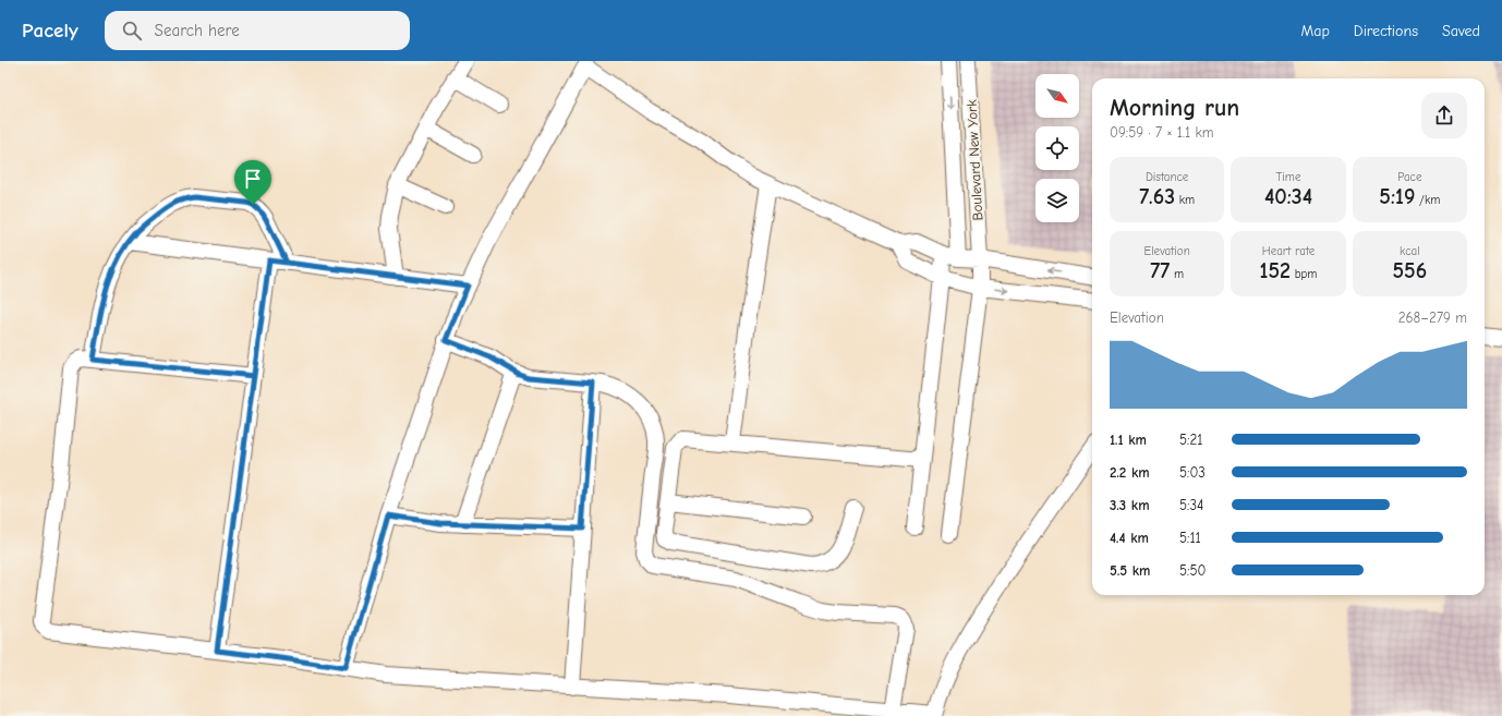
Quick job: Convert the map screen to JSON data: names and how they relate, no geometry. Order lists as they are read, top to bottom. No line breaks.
{"streets":{"street":["Boulevard New York"]},"north":"bottom right","page":{"header":"Pacely","search":"Search here","nav":["Map","Directions","Saved"],"heading":["Morning run","09:59 · 7 × 1.1 km"],"stats":[["Distance","7.63 km"],["Time","40:34"],["Pace","5:19 /km"],["Elevation","77 m"],["Heart rate","152 bpm"],["kcal","556"]],"chart":["Elevation","268–279 m"],"list":[{"name":"1.1 km","note":"5:21"},{"name":"2.2 km","note":"5:03"},{"name":"3.3 km","note":"5:34"},{"name":"4.4 km","note":"5:11"},{"name":"5.5 km","note":"5:50"}]}}
